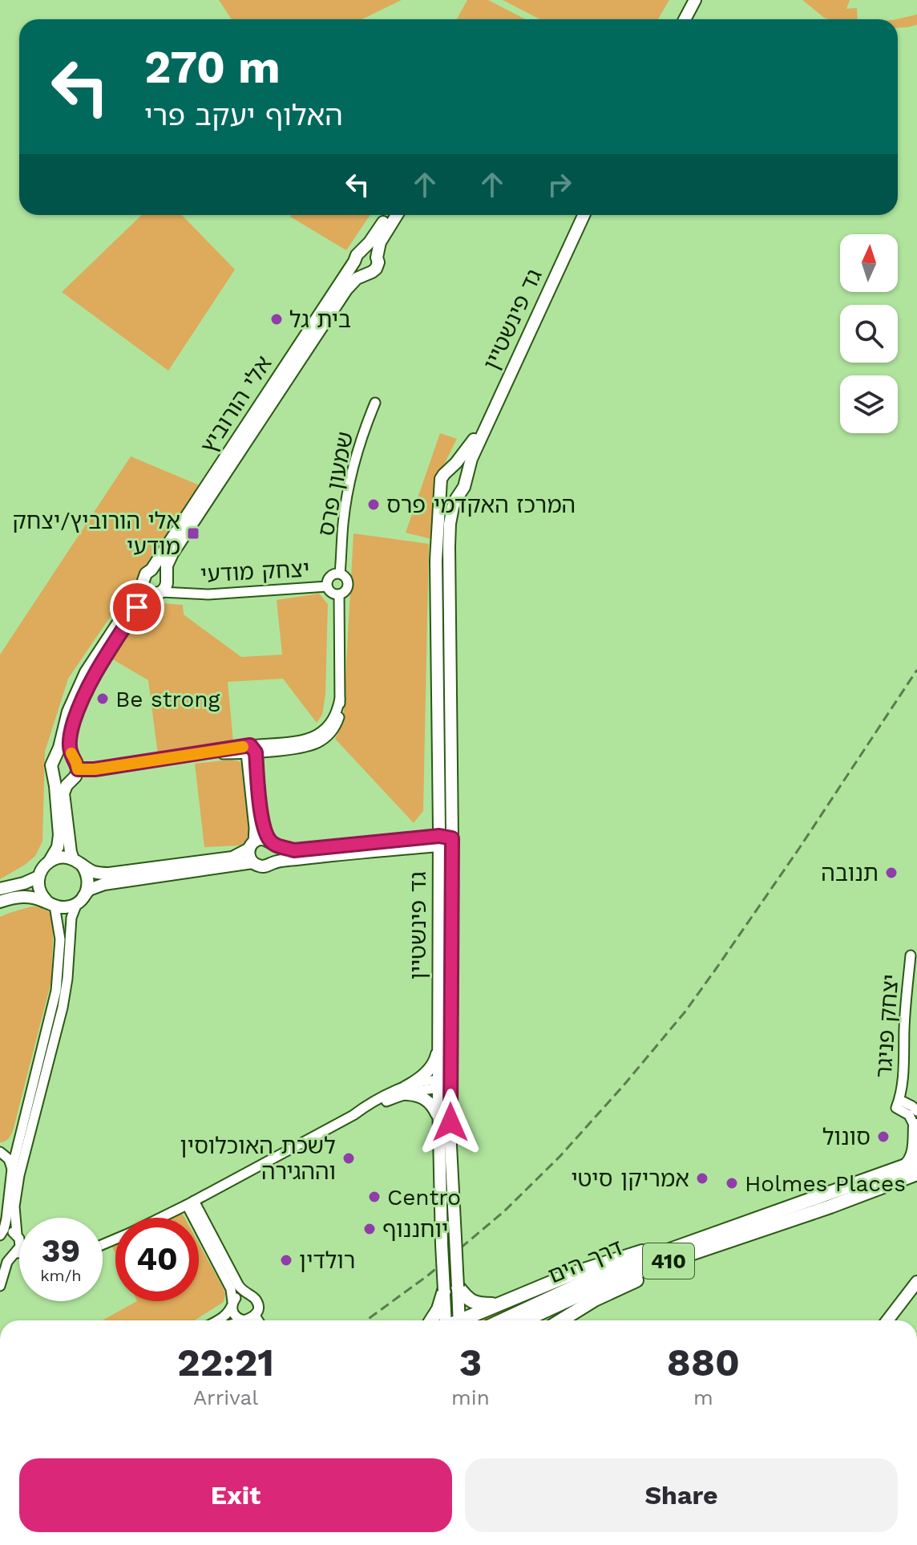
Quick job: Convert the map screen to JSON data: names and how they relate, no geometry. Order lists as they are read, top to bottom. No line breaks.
{"streets":{"main road":["דרך הים","410"],"street":["גד פינשטיין","אלי הורוביץ","שמעון פרס","יצחק מודעי","יצחק פניגר"]},"crossings":[["אלי הורוביץ","יצחק מודעי"],["שמעון פרס","יצחק מודעי"]],"places":{"other":["בית גל","המרכז האקדמי פרס","Be strong","תנובה","סונול","לשכת האוכלוסין וההגירה","אמריקן סיטי","Holmes Places","Centro","יוחננוף","רולדין"],"transit":["אלי הורוביץ/יצחק מודעי"]},"north":"top","page":{"turn":["270 m","האלוף יעקב פרי"],"speed":"39 km/h","limit":"40","eta":["22:21","Arrival","3","min","880","m"],"buttons":["Exit","Share"]}}
